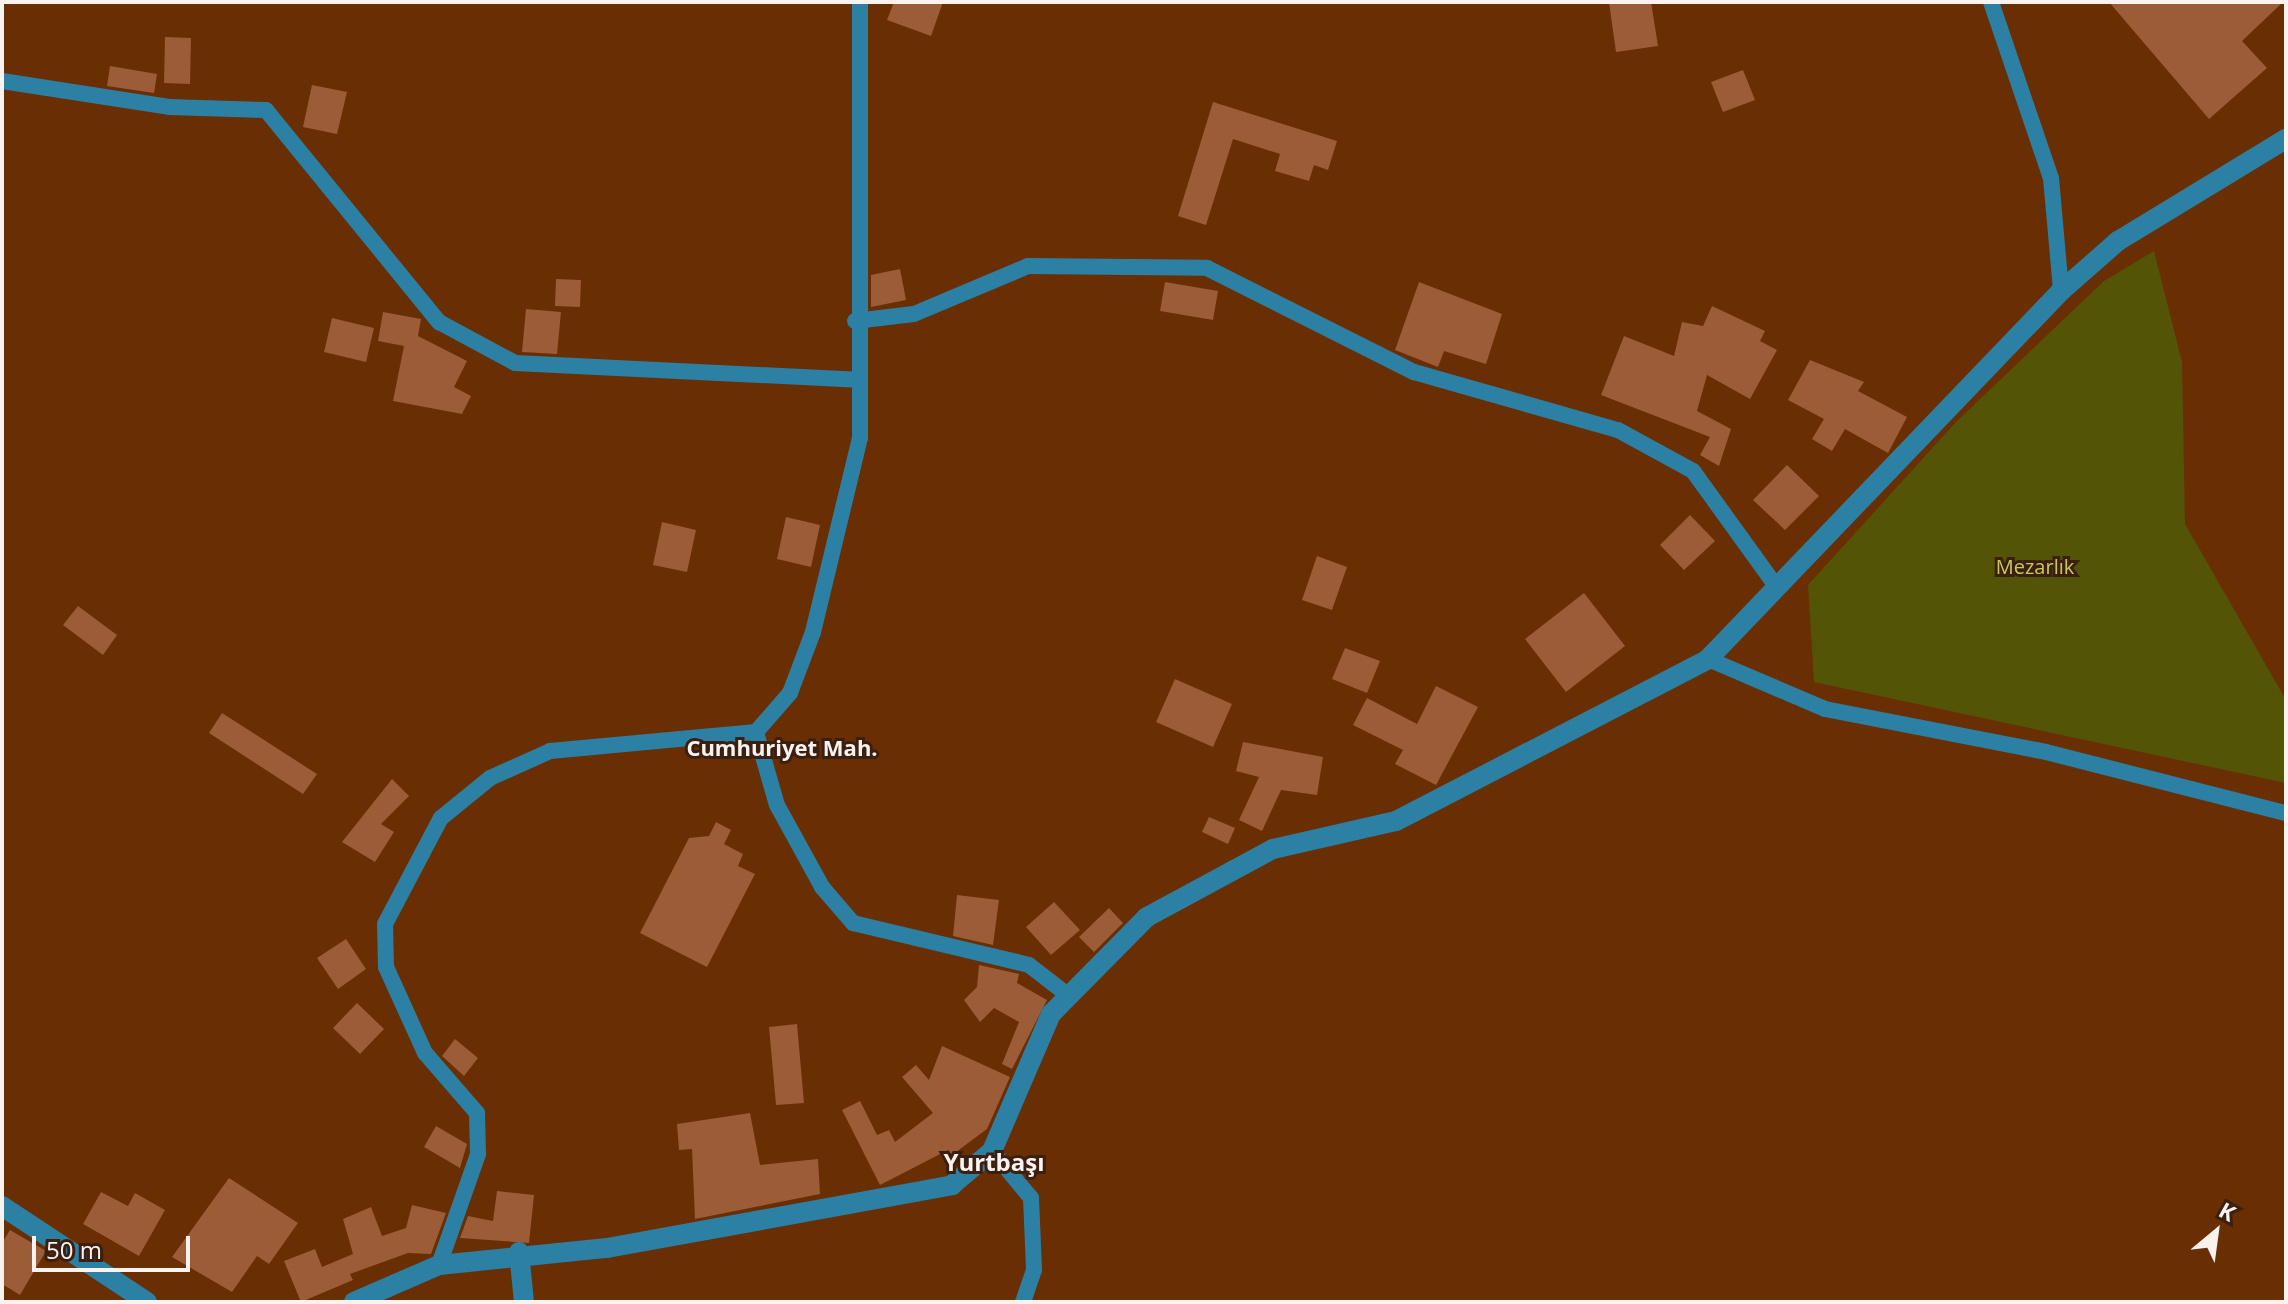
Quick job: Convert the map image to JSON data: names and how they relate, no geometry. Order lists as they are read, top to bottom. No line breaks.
{"districts":["Cumhuriyet Mah.","Yurtbaşı"],"parks":["Mezarlık"],"scale_bar":"50 m","north":"top right"}
